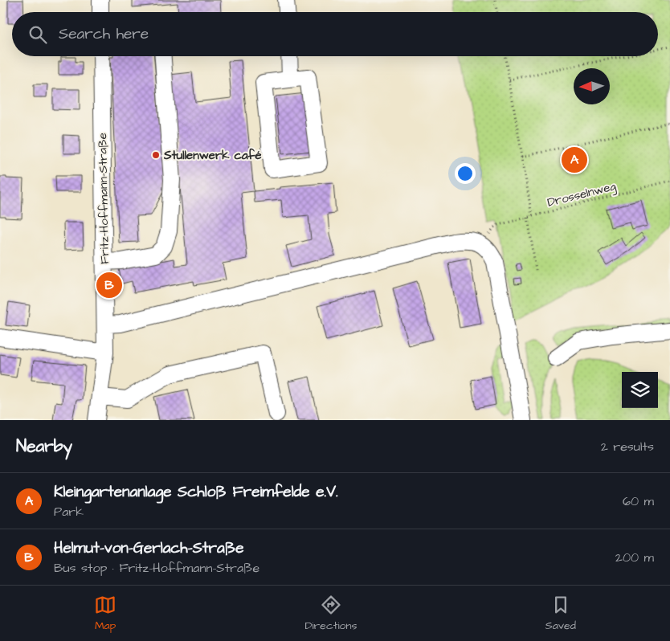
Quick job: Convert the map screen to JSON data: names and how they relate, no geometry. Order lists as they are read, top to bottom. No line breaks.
{"streets":{"street":["Fritz-Hoffmann-Straße"],"path":["Drosselnweg"]},"places":["Stullenwerk café"],"north":"left","page":{"search":"Search here","pins":["A","B"],"heading":["Nearby","2 results"],"list":[{"mark":"A","name":"Kleingartenanlage Schloß Freimfelde e.V.","note":"Park","value":"60 m"},{"mark":"B","name":"Helmut-von-Gerlach-Straße","note":"Bus stop · Fritz-Hoffmann-Straße","value":"200 m"}],"nav":["Map","Directions","Saved"]}}
